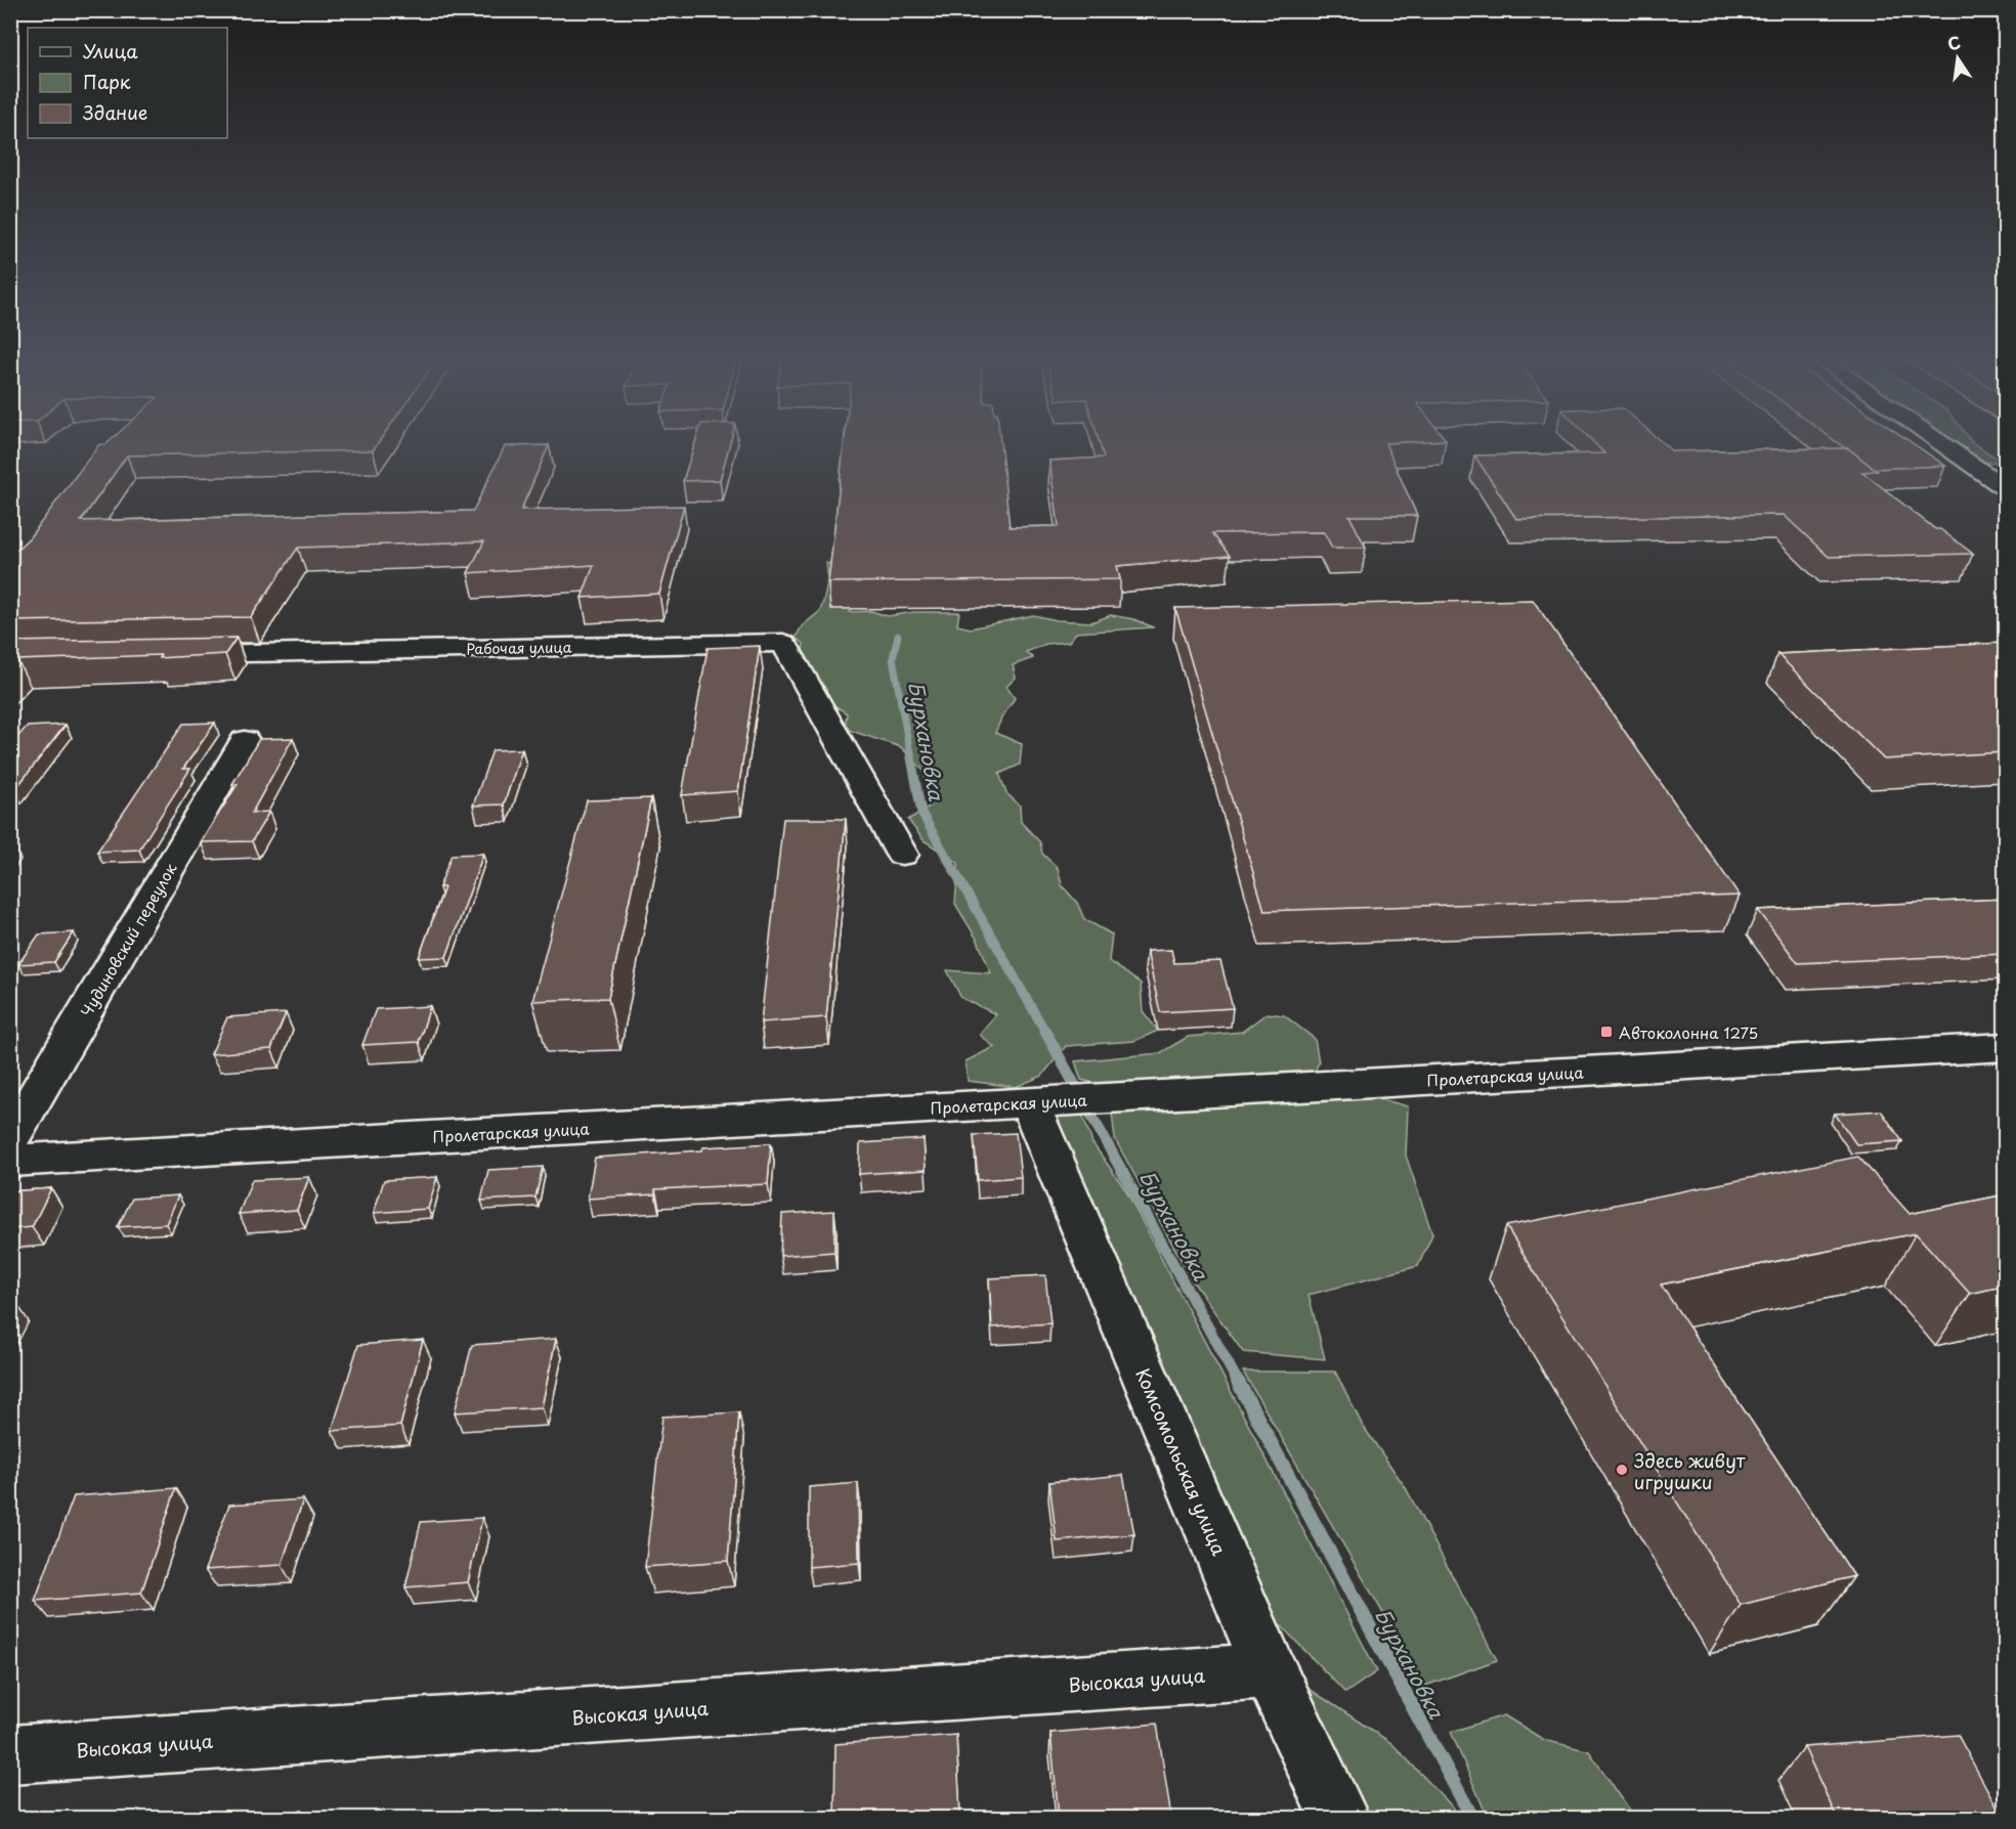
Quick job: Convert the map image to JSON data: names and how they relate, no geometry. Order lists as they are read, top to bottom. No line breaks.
{"streets":{"street":["Рабочая улица","Чудиновский переулок","Пролетарская улица","Комсомольская улица","Высокая улица"]},"crossings":[["Пролетарская улица","Комсомольская улица"],["Комсомольская улица","Высокая улица"]],"water":["Бурхановка"],"places":{"transit":["Автоколонна 1275"],"other":["Здесь живут игрушки"]},"legend":["Улица","Парк","Здание"],"north":"top"}
